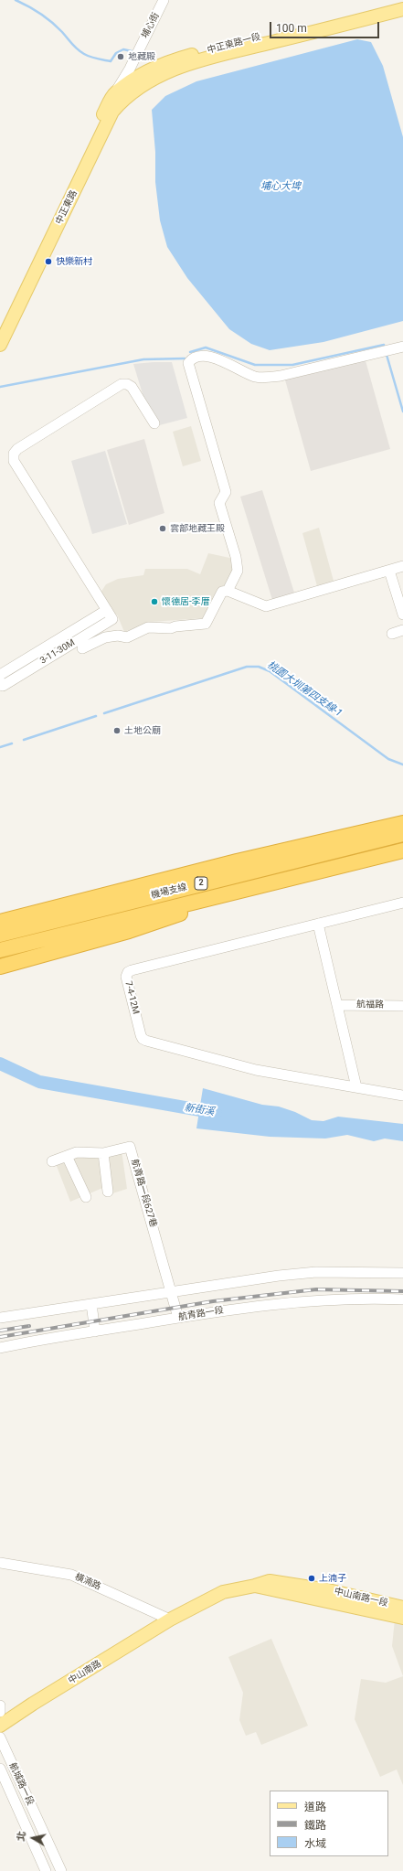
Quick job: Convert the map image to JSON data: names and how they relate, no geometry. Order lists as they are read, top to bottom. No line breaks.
{"streets":{"highway":["2","機場支線"],"main road":["中正東路一段","中正東路","中山南路一段","中山南路"],"street":["埔心街","3-11-30M","7-4-12M","航福路","航青路一段627巷","航青路一段","橫湳路","航城路一段"]},"crossings":[["埔心街","中正東路一段"],["埔心街","中正東路"],["中正東路一段","中正東路"],["航青路一段627巷","航青路一段"],["橫湳路","中山南路一段"],["橫湳路","中山南路"],["中山南路一段","中山南路"]],"water":["埔心大埤","桃園大圳第四支線-1","新街溪"],"places":["地藏殿","快樂新村","雲部地藏王殿","懷德居-李厝","土地公廟","上湳子"],"legend":["道路","鐵路","水域"],"scale_bar":"100 m","north":"left"}
